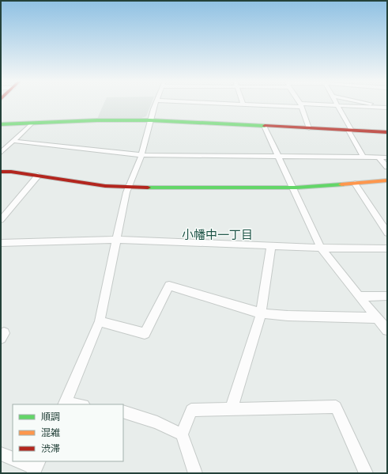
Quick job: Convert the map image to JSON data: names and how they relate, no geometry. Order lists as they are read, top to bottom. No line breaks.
{"districts":["小幡中一丁目"],"legend":["順調","混雑","渋滞"]}
